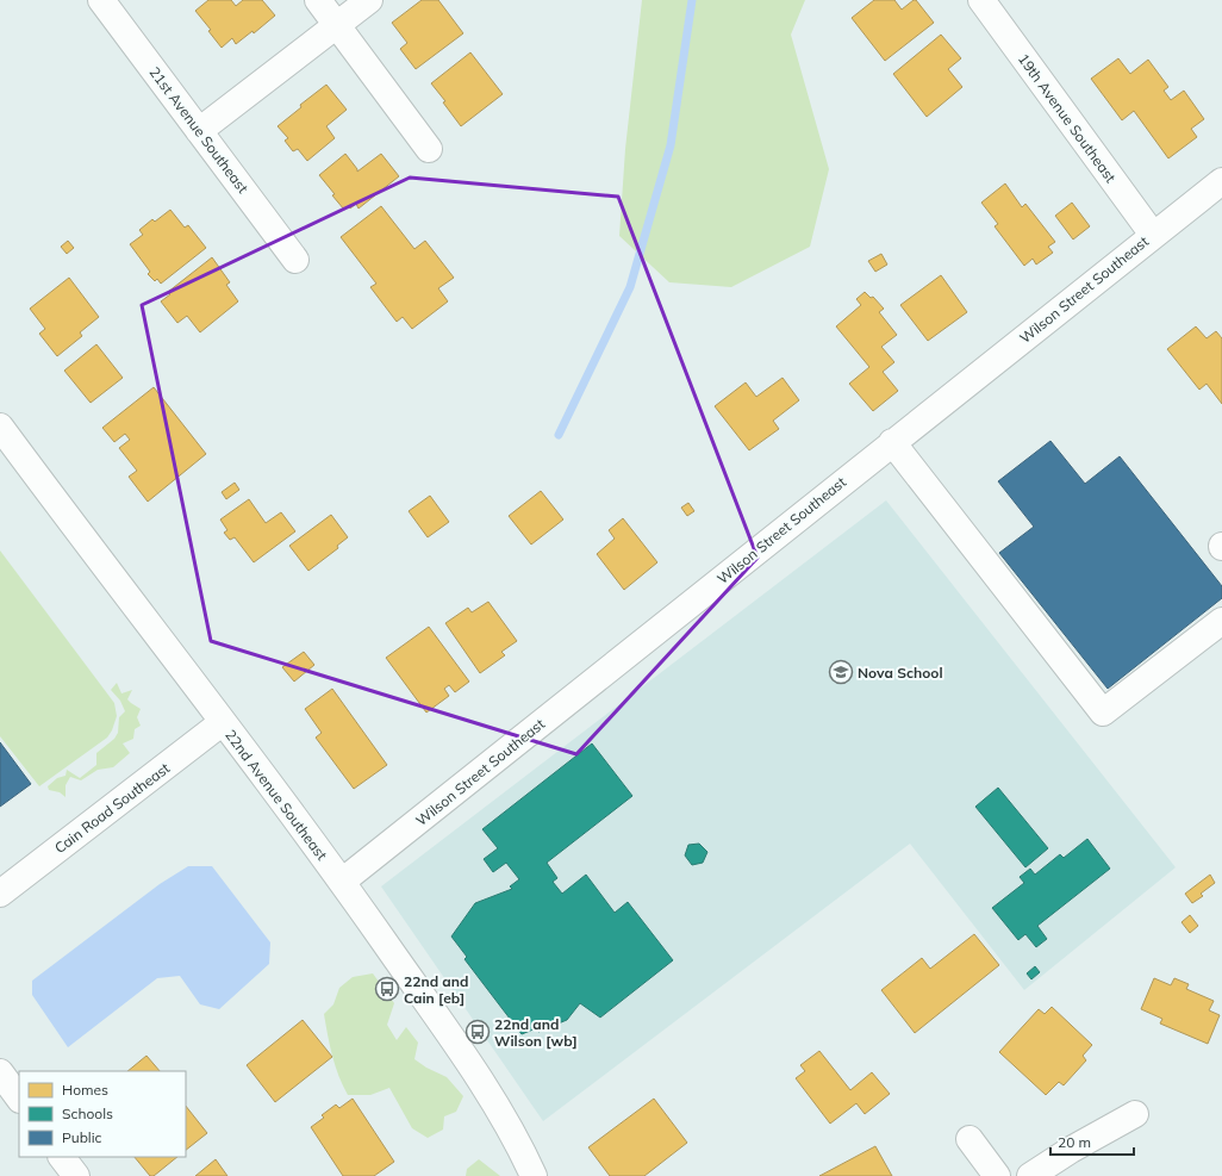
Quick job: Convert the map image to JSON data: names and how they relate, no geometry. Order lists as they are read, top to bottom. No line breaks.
{"streets":{"street":["19th Avenue Southeast","21st Avenue Southeast","Wilson Street Southeast","22nd Avenue Southeast","Cain Road Southeast"]},"crossings":[["19th Avenue Southeast","Wilson Street Southeast"],["Wilson Street Southeast","22nd Avenue Southeast"],["22nd Avenue Southeast","Cain Road Southeast"]],"places":{"school or university":["Nova School"],"bus stop":["22nd and Cain [eb]","22nd and Wilson [wb]"]},"legend":["Homes","Schools","Public"],"scale_bar":"20 m"}
